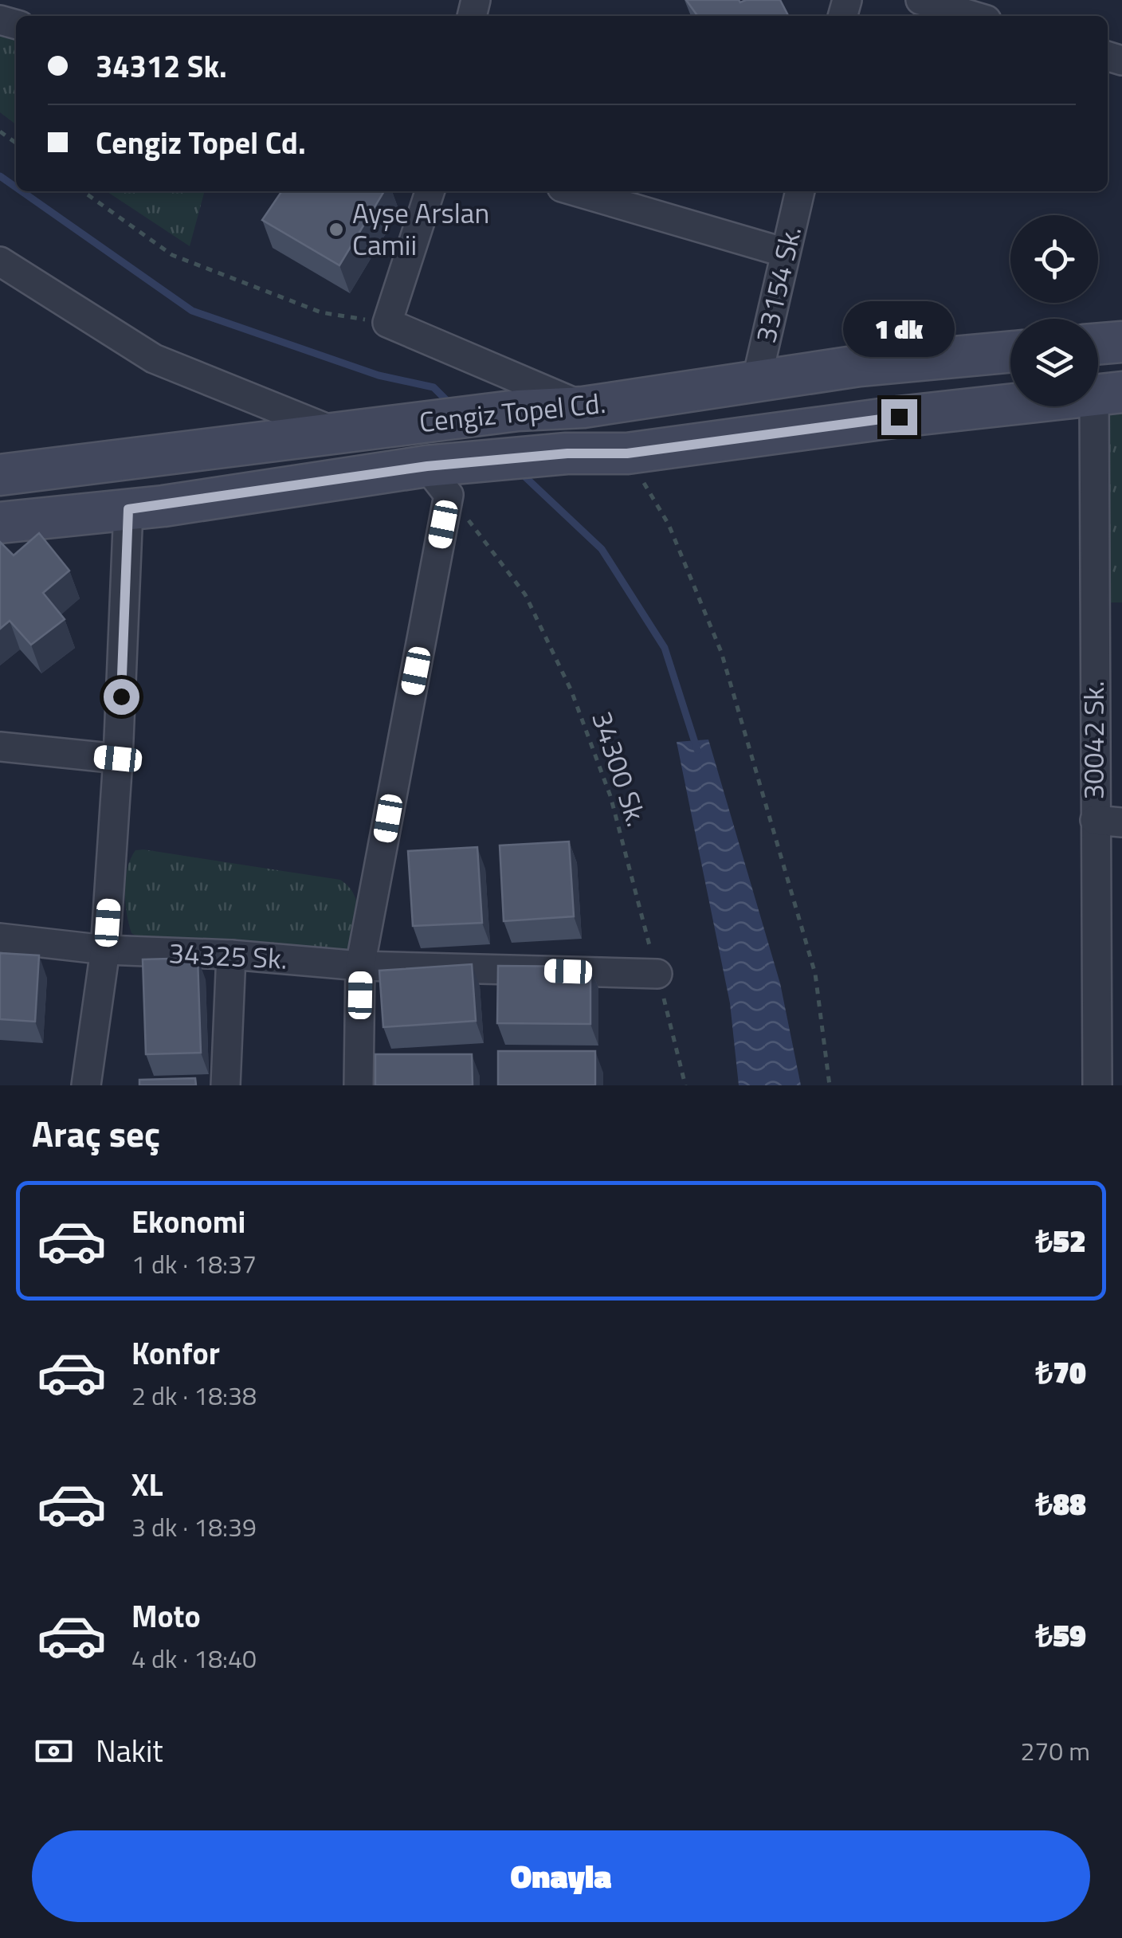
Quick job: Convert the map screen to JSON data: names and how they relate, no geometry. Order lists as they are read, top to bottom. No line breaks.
{"streets":{"street":["33154 Sk.","Cengiz Topel Cd.","30042 Sk.","34325 Sk."],"path":["34300 Sk."]},"crossings":[["33154 Sk.","Cengiz Topel Cd."],["Cengiz Topel Cd.","30042 Sk."],["Cengiz Topel Cd.","34300 Sk."],["34300 Sk.","34325 Sk."]],"places":["Ayşe Arslan Camii"],"page":{"banner":["34312 Sk.","Cengiz Topel Cd."],"bubble":"1 dk","heading":"Araç seç","list":[{"name":"Ekonomi","note":"1 dk · 18:37","value":"₺52"},{"name":"Konfor","note":"2 dk · 18:38","value":"₺70"},{"name":"XL","note":"3 dk · 18:39","value":"₺88"},{"name":"Moto","note":"4 dk · 18:40","value":"₺59"}],"pay":["Nakit","270 m"],"buttons":"Onayla"}}
